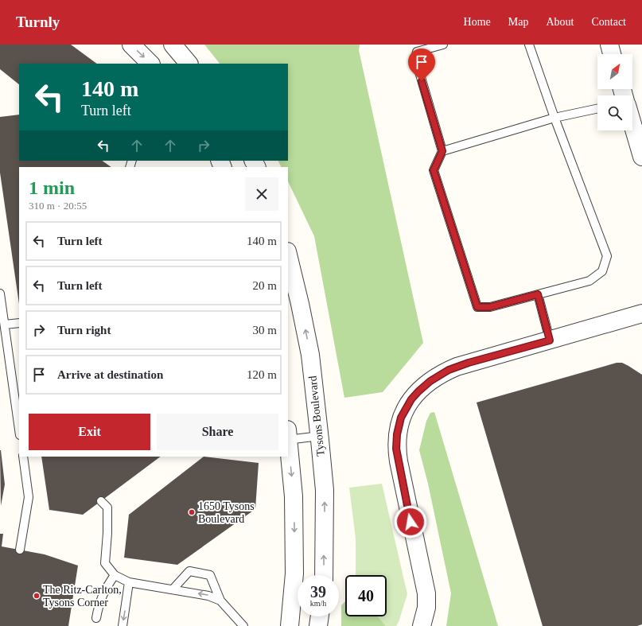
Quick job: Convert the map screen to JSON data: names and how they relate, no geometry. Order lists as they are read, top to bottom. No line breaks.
{"streets":{"street":["Tysons Boulevard"]},"places":["1650 Tysons Boulevard","The Ritz-Carlton, Tysons Corner"],"north":"top right","page":{"header":"Turnly","nav":["Home","Map","About","Contact"],"turn":["140 m","Turn left"],"heading":["1 min","310 m · 20:55"],"list":[{"name":"Turn left","value":"140 m"},{"name":"Turn left","value":"20 m"},{"name":"Turn right","value":"30 m"},{"name":"Arrive at destination","value":"120 m"}],"buttons":["Exit","Share"],"speed":"39 km/h","limit":"40"}}
